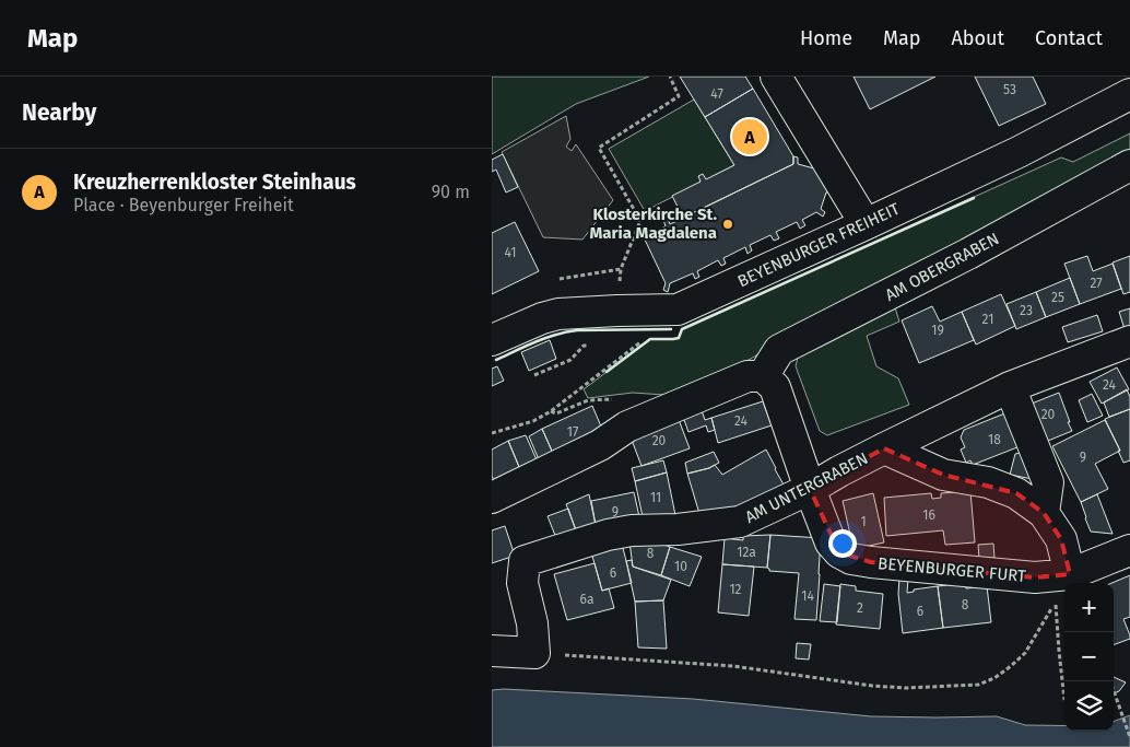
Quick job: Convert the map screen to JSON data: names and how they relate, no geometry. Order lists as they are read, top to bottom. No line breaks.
{"streets":{"street":["BEYENBURGER FREIHEIT","AM OBERGRABEN","AM UNTERGRABEN","BEYENBURGER FURT"]},"crossings":[["AM UNTERGRABEN","BEYENBURGER FURT"]],"places":["Klosterkirche St. Maria Magdalena"],"house_numbers":["53","47","41","27","25","23","21","19","24","20","24","17","18","20","9","11","9","16","1","12a","8","10","6","12","14","6a","8","2","6"],"page":{"header":"Map","nav":["Home","Map","About","Contact"],"heading":"Nearby","pins":"A","list":[{"mark":"A","name":"Kreuzherrenkloster Steinhaus","note":"Place · Beyenburger Freiheit","value":"90 m"}],"map_buttons":["+","−"]}}
